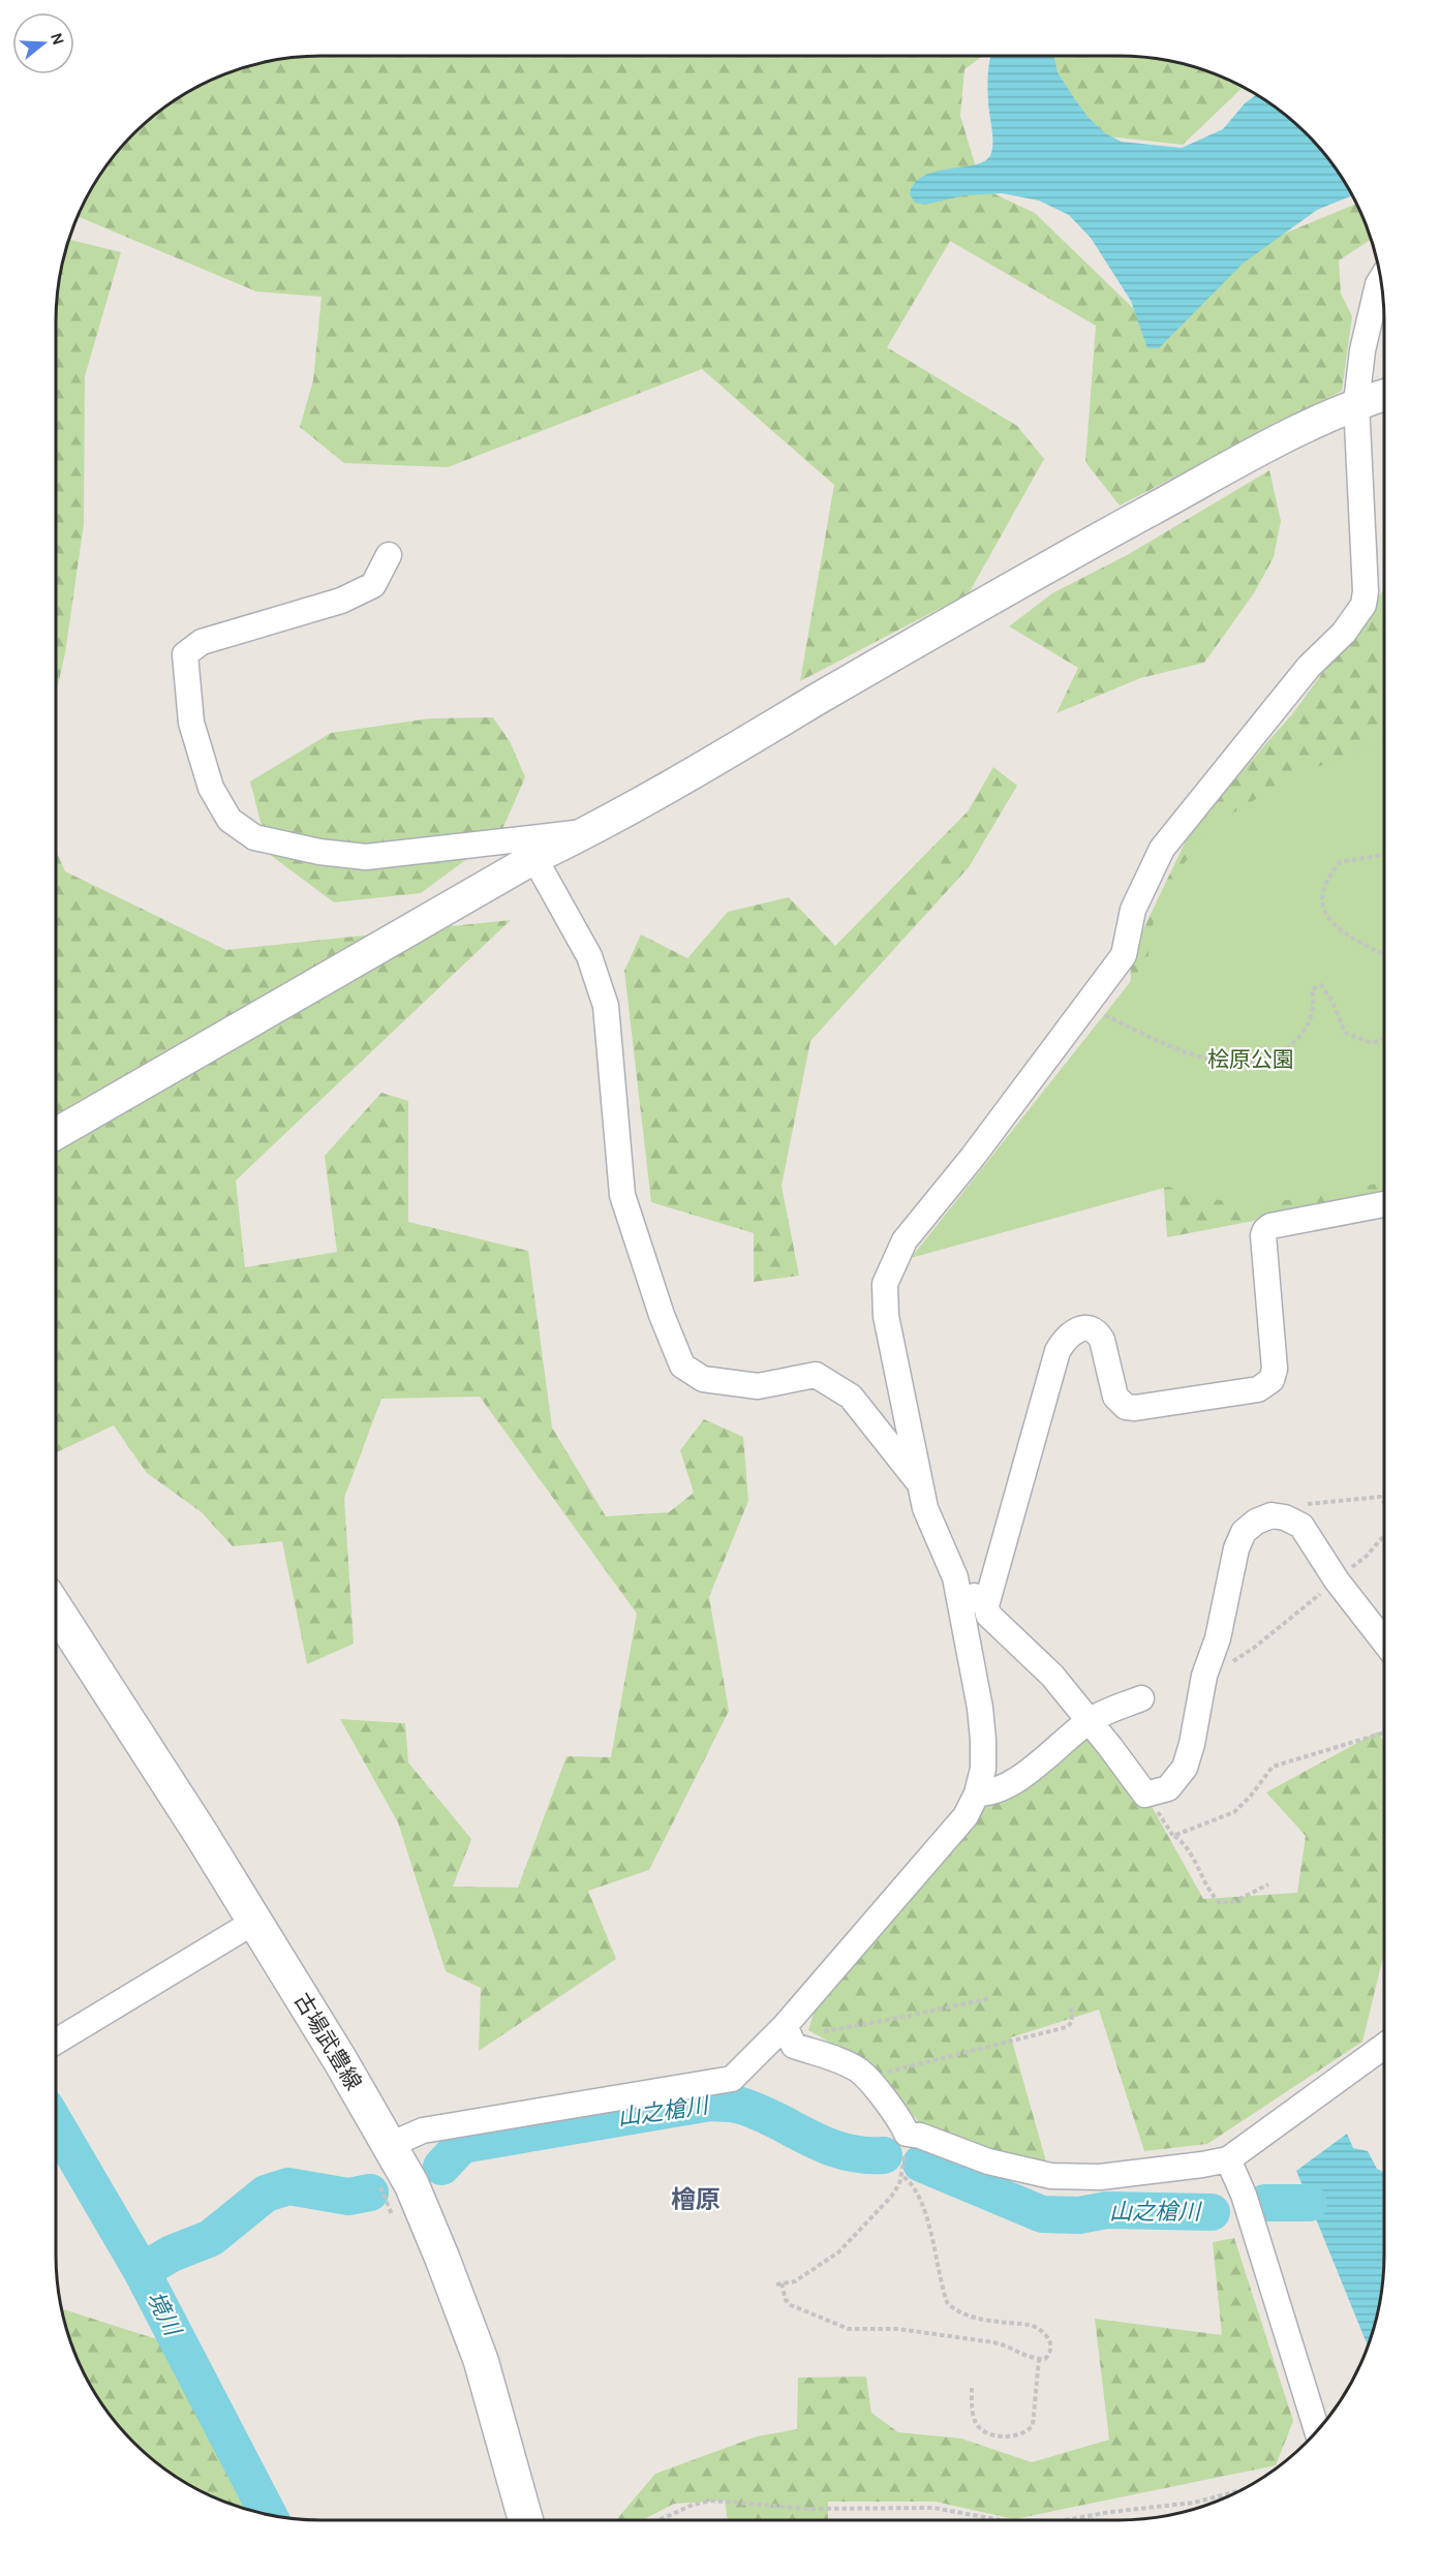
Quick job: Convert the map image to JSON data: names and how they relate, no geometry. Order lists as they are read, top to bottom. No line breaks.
{"streets":{"main road":["古場武豊線"]},"districts":["檜原"],"water":["山之槍川","境川"],"parks":["桧原公園"],"north":"right"}
